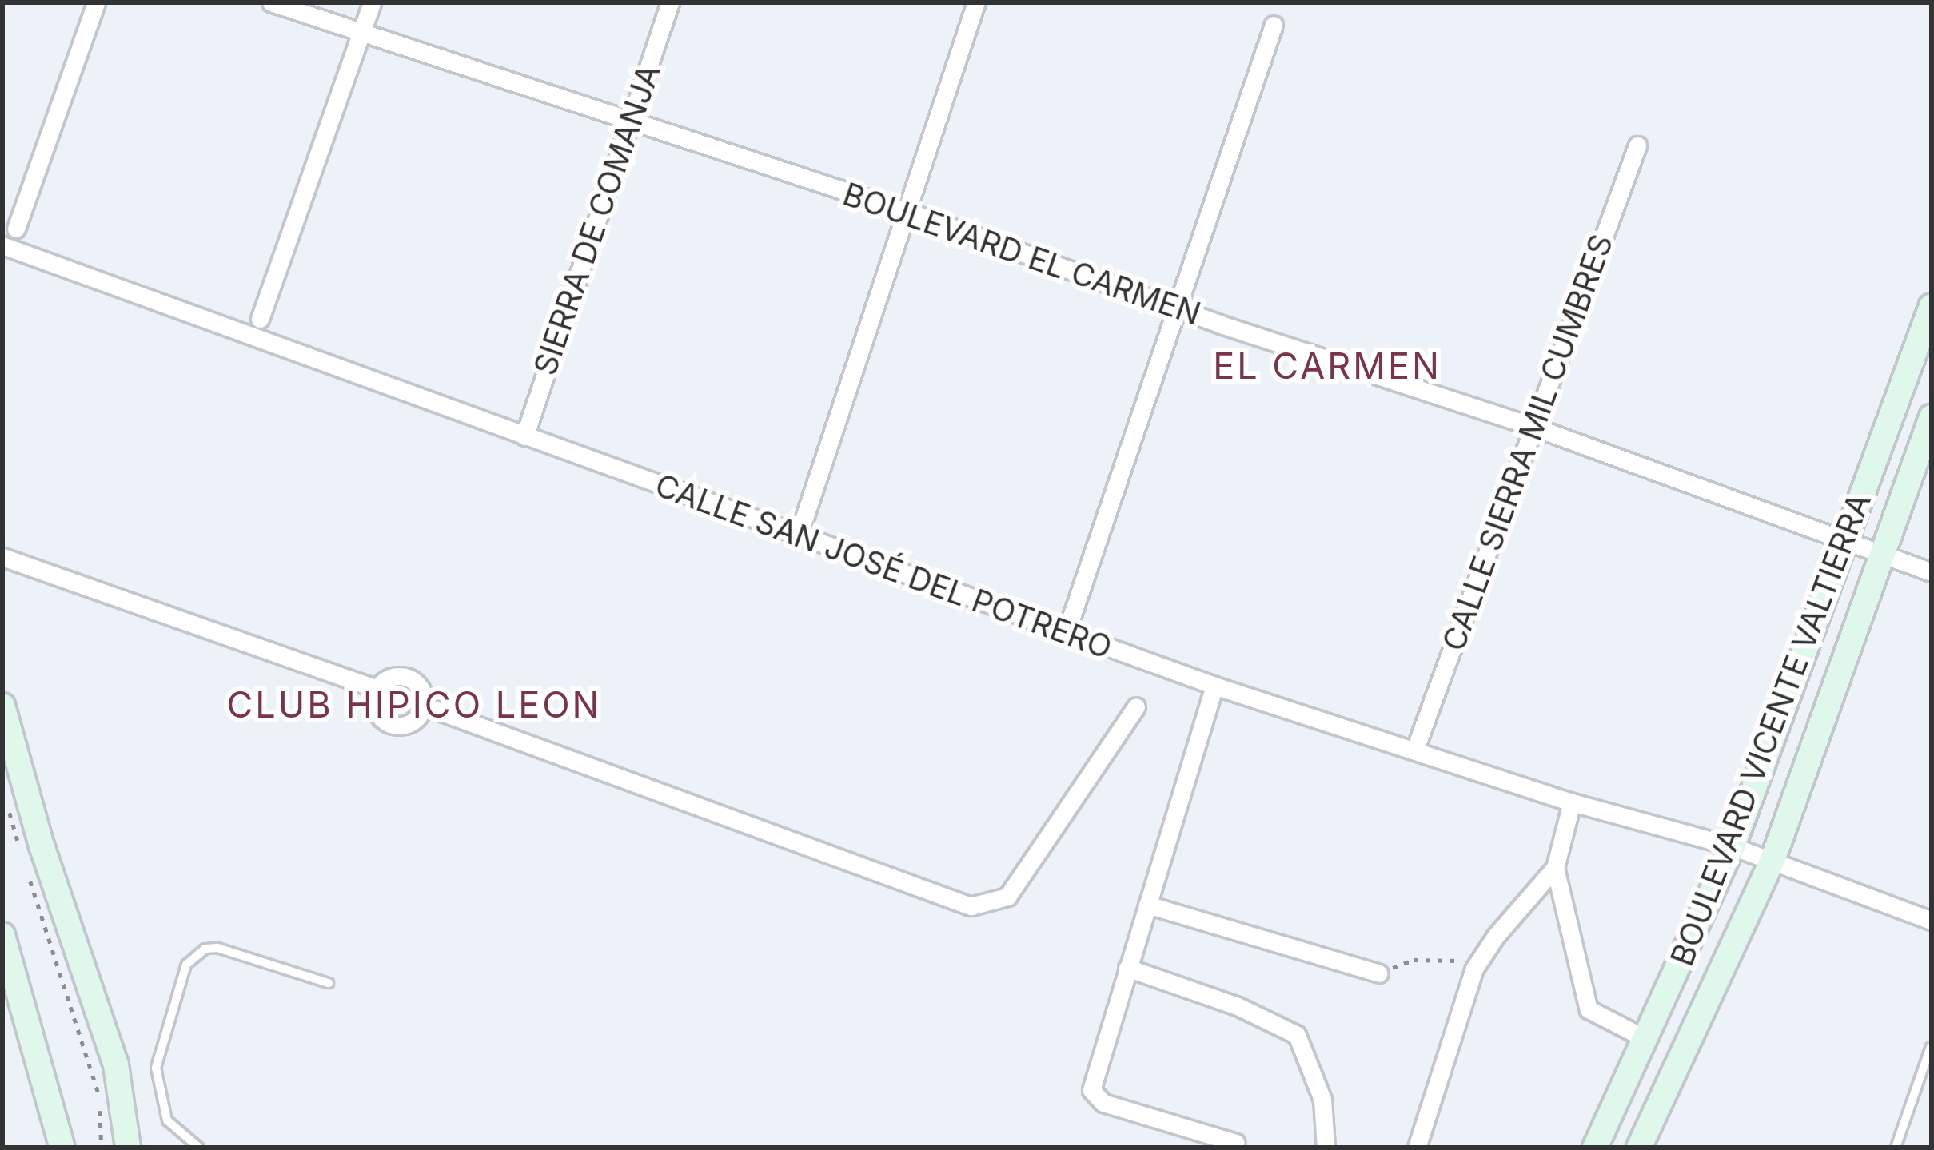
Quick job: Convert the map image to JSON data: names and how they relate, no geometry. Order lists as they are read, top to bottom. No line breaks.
{"streets":{"main road":["BOULEVARD VICENTE VALTIERRA"],"street":["SIERRA DE COMANJA","BOULEVARD EL CARMEN","CALLE SIERRA MIL CUMBRES","CALLE SAN JOSÉ DEL POTRERO"]},"crossings":[["SIERRA DE COMANJA","BOULEVARD EL CARMEN"],["SIERRA DE COMANJA","CALLE SAN JOSÉ DEL POTRERO"],["BOULEVARD EL CARMEN","CALLE SIERRA MIL CUMBRES"],["BOULEVARD EL CARMEN","BOULEVARD VICENTE VALTIERRA"],["CALLE SAN JOSÉ DEL POTRERO","BOULEVARD VICENTE VALTIERRA"]],"districts":["EL CARMEN","CLUB HIPICO LEON"]}
